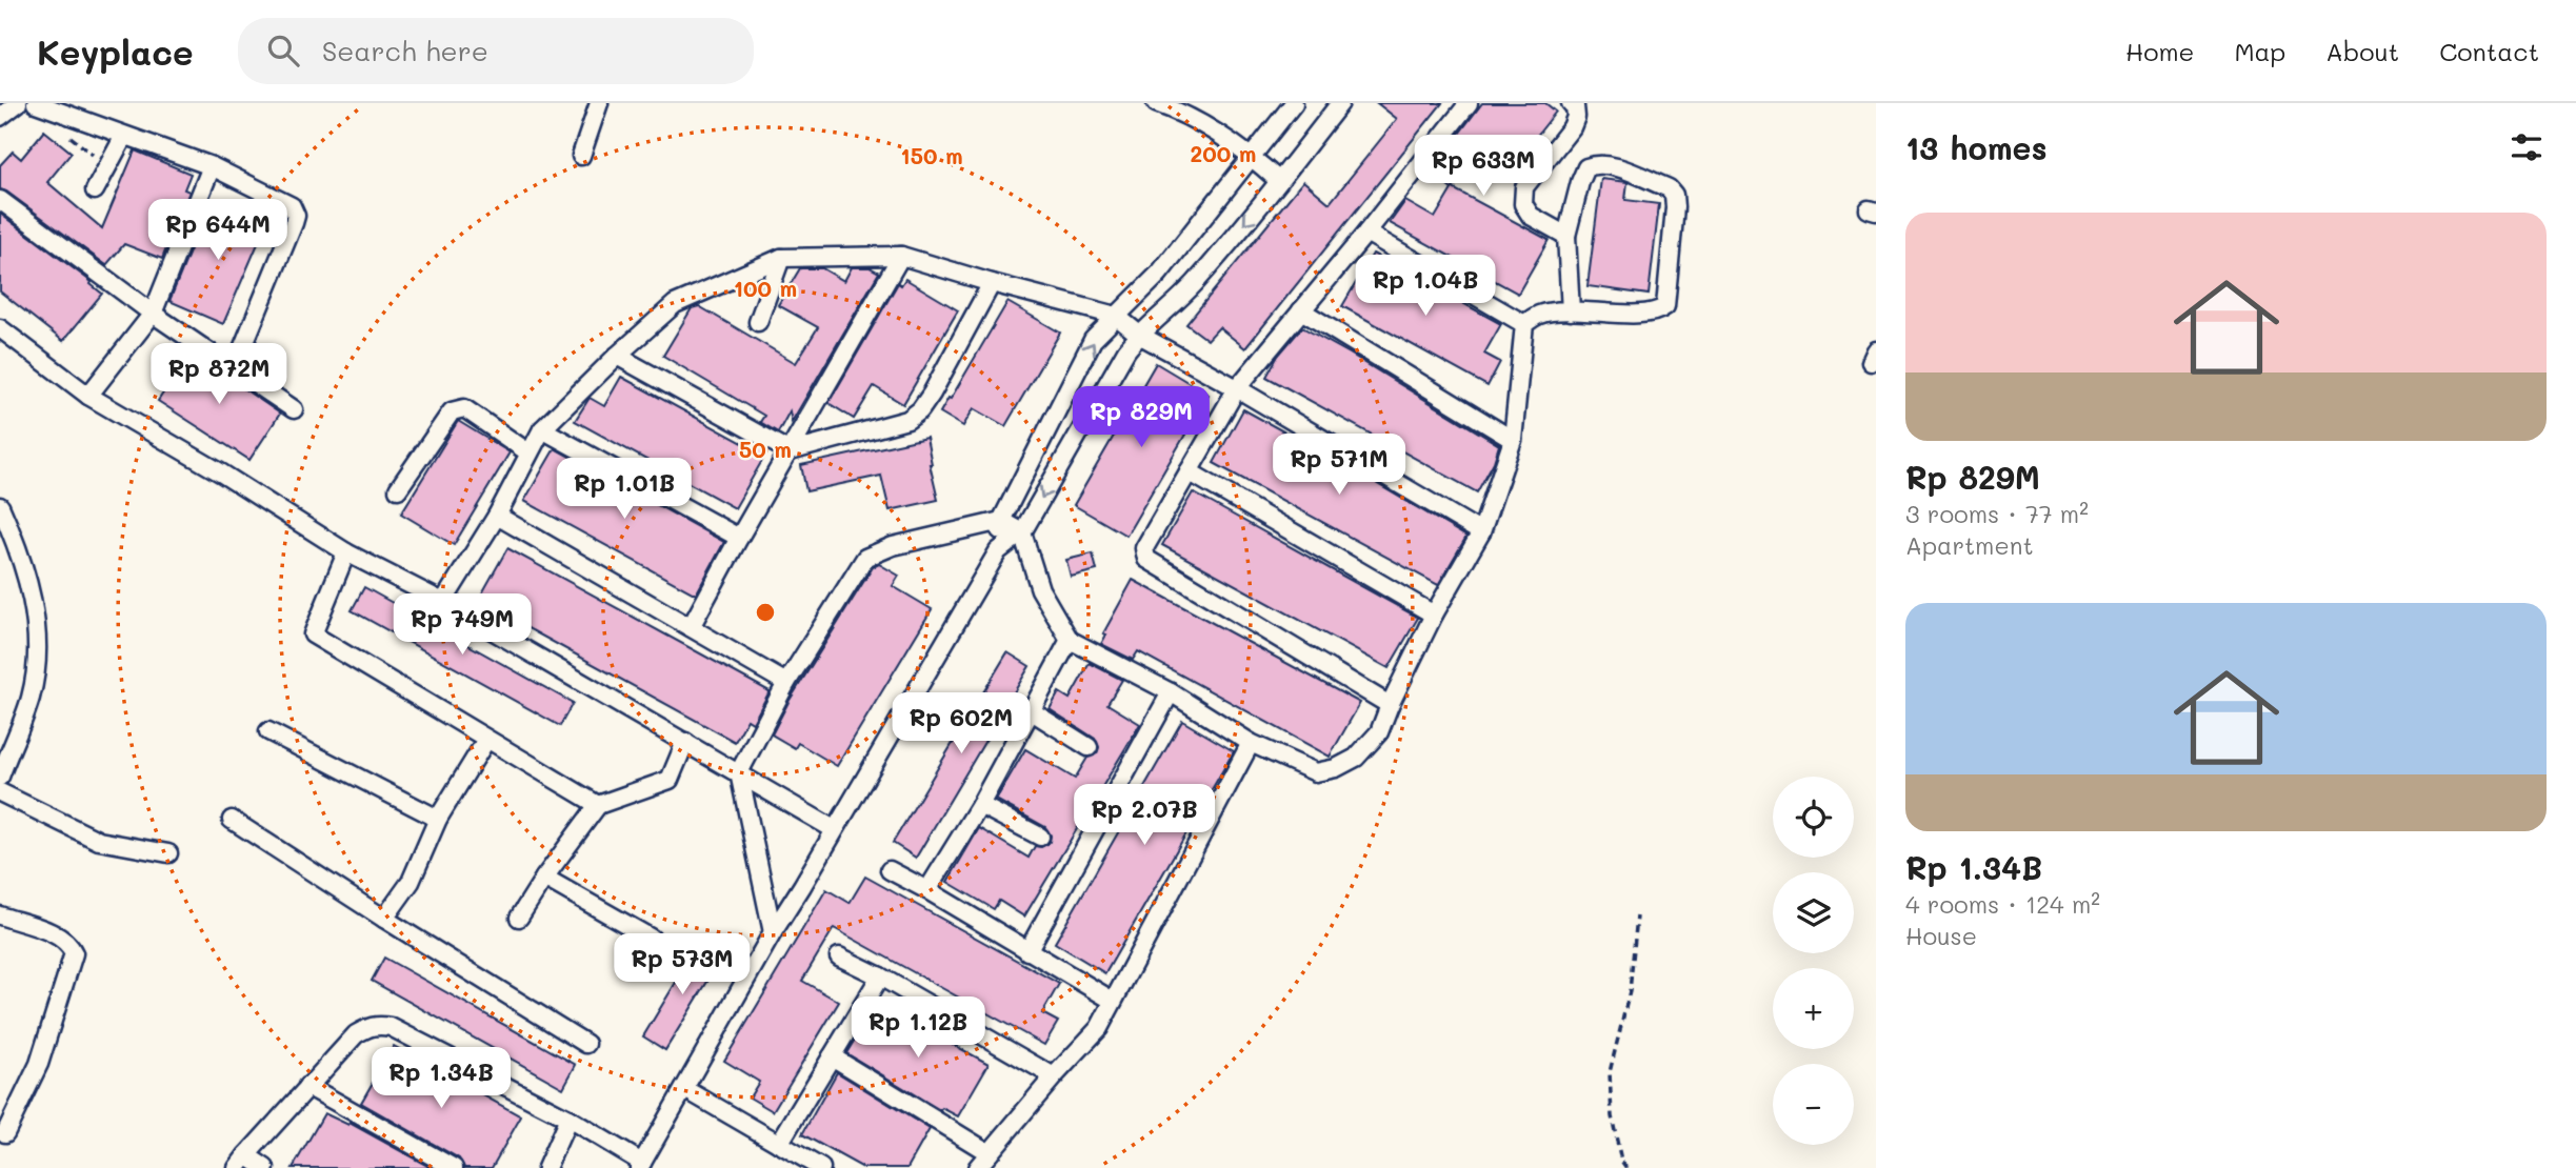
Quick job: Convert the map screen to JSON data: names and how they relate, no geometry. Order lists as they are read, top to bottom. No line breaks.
{"page":{"header":"Keyplace","search":"Search here","nav":["Home","Map","About","Contact"],"heading":"13 homes","price":["Rp 633M","Rp 644M","Rp 1.04B","Rp 872M","Rp 829M","Rp 571M","Rp 1.01B","Rp 749M","Rp 602M","Rp 2.07B","Rp 573M","Rp 1.12B","Rp 1.34B"],"list":[{"name":"Rp 829M","note":"3 rooms · 77 m² · Apartment"},{"name":"Rp 1.34B","note":"4 rooms · 124 m² · House"}],"map_buttons":["+","−"]},"rings":["200 m","150 m","100 m","50 m"]}
